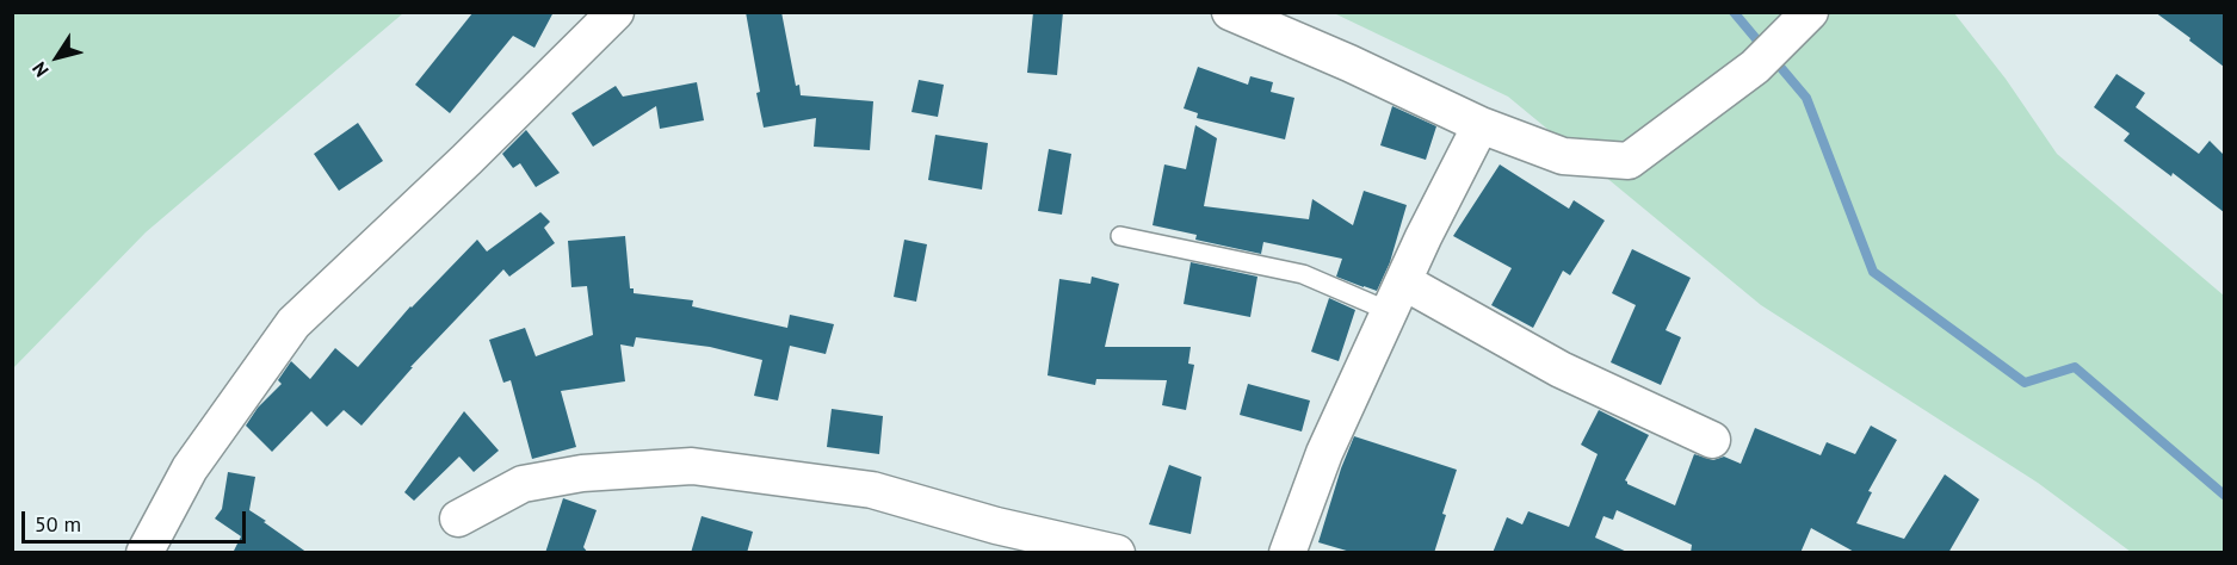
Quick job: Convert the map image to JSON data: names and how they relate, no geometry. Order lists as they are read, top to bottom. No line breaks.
{"scale_bar":"50 m","north":"bottom left"}
